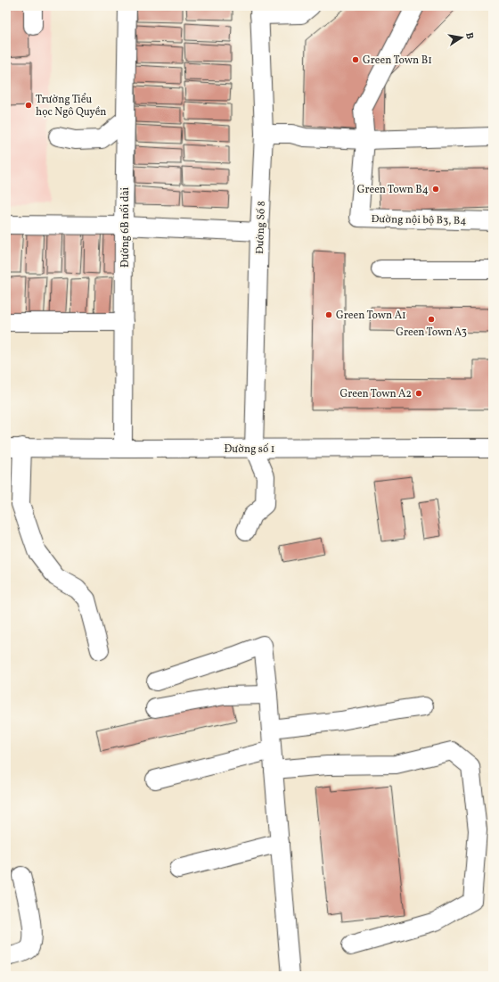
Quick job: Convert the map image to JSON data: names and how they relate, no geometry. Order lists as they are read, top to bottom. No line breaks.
{"streets":{"street":["Đường nội bộ B3, B4","Đường 6B nối dài","Đường Số 8","Đường số 1"]},"crossings":[["Đường 6B nối dài","Đường số 1"],["Đường Số 8","Đường số 1"]],"places":["Green Town B1","Trường Tiểu học Ngô Quyền","Green Town B4","Green Town A1","Green Town A3","Green Town A2"],"north":"right"}
